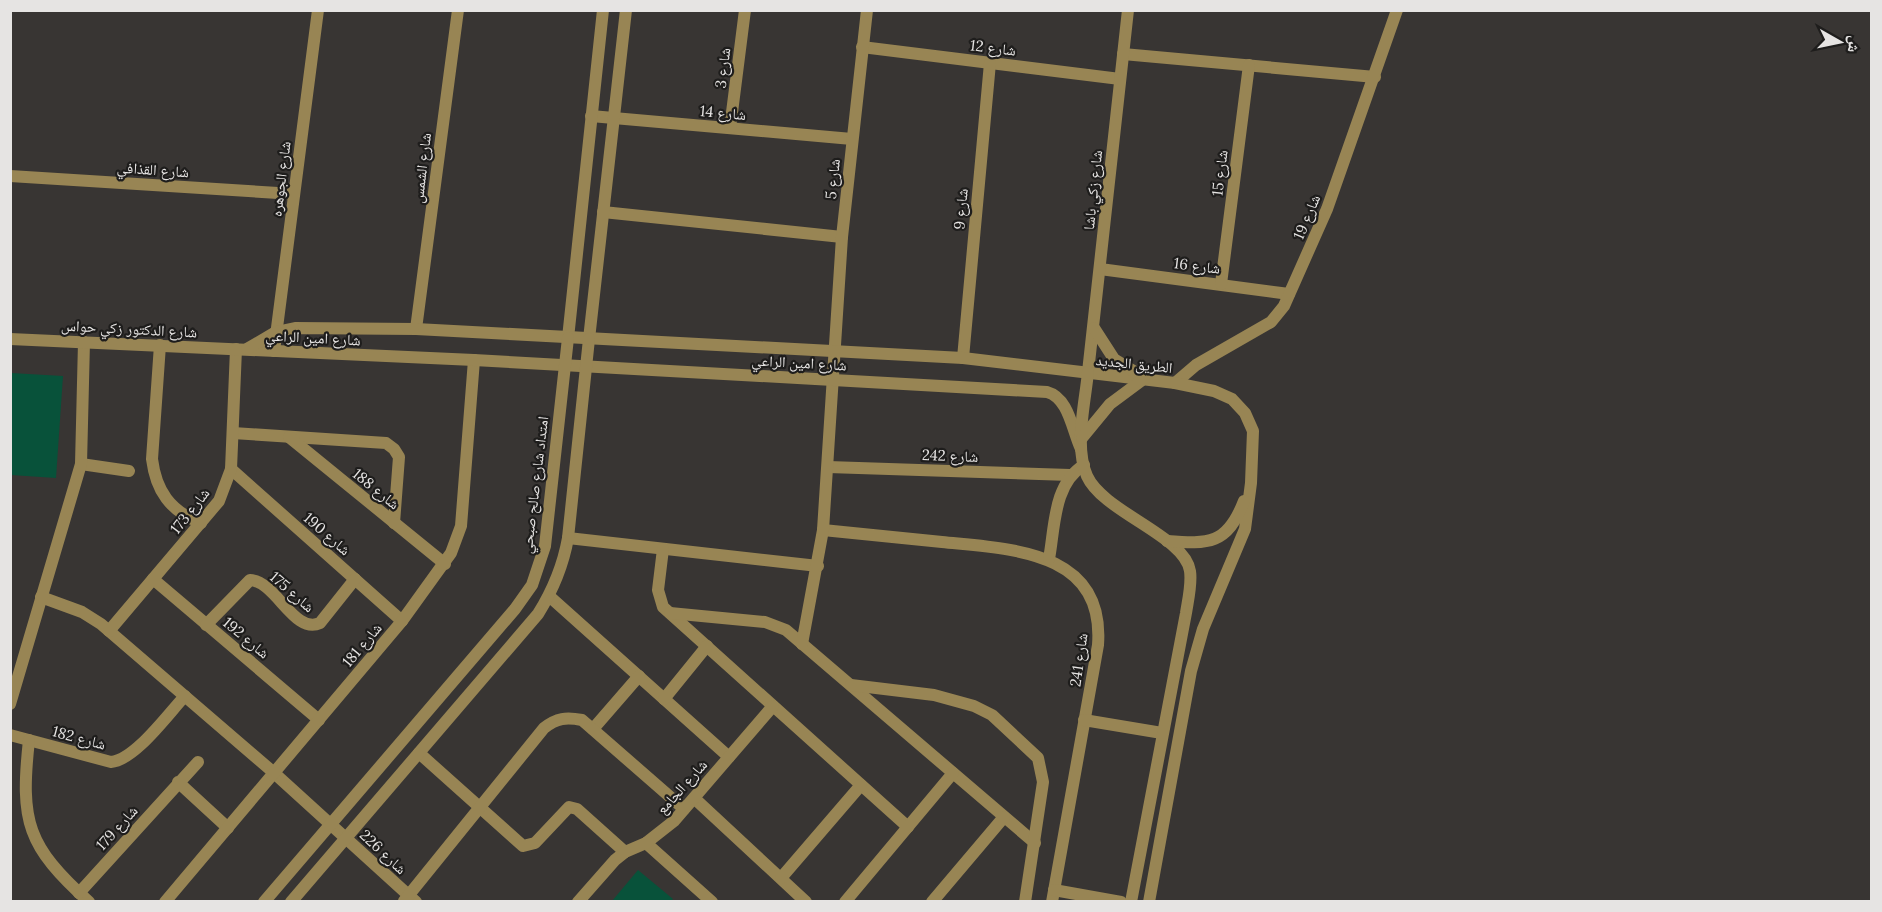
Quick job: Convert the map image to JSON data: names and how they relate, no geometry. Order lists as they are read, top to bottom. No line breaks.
{"streets":{"street":["شارع 12","شارع 3","شارع 14","شارع الشمس","شارع القذافي","شارع 15","شارع الجوهره","شارع 5","شارع زكي باشا","شارع 9","شارع 19","شارع 16","شارع الدكتور زكي حواس","شارع امين الراعي","الطريق الجديد","شارع 242","امتداد شارع صالح صبحي","شارع 188","شارع 173","شارع 190","شارع 175","شارع 192","شارع 181","شارع 241","شارع 182","شارع الجامع","شارع 179","شارع 226"]},"crossings":[["شارع 12","شارع 5"],["شارع 12","شارع زكي باشا"],["شارع 12","شارع 9"],["شارع 3","شارع 14"],["شارع 14","شارع 5"],["شارع 14","امتداد شارع صالح صبحي"],["شارع الشمس","شارع امين الراعي"],["شارع القذافي","شارع الجوهره"],["شارع 15","شارع 16"],["شارع الجوهره","شارع امين الراعي"],["شارع 5","شارع امين الراعي"],["شارع 5","شارع 242"],["شارع 5","شارع 241"],["شارع زكي باشا","شارع 16"],["شارع زكي باشا","شارع امين الراعي"],["شارع زكي باشا","الطريق الجديد"],["شارع 9","شارع امين الراعي"],["شارع 19","شارع 16"],["شارع 19","شارع امين الراعي"],["شارع 19","الطريق الجديد"],["شارع الدكتور زكي حواس","شارع امين الراعي"],["شارع الدكتور زكي حواس","شارع 173"],["شارع امين الراعي","الطريق الجديد"],["شارع امين الراعي","امتداد شارع صالح صبحي"],["شارع امين الراعي","شارع 173"],["شارع امين الراعي","شارع 181"],["امتداد شارع صالح صبحي","شارع 226"],["شارع 188","شارع 181"],["شارع 173","شارع 190"],["شارع 173","شارع 192"],["شارع 173","شارع 226"],["شارع 190","شارع 175"],["شارع 190","شارع 181"],["شارع 175","شارع 192"],["شارع 192","شارع 181"],["شارع 181","شارع 226"],["شارع 182","شارع 226"]],"north":"right"}
